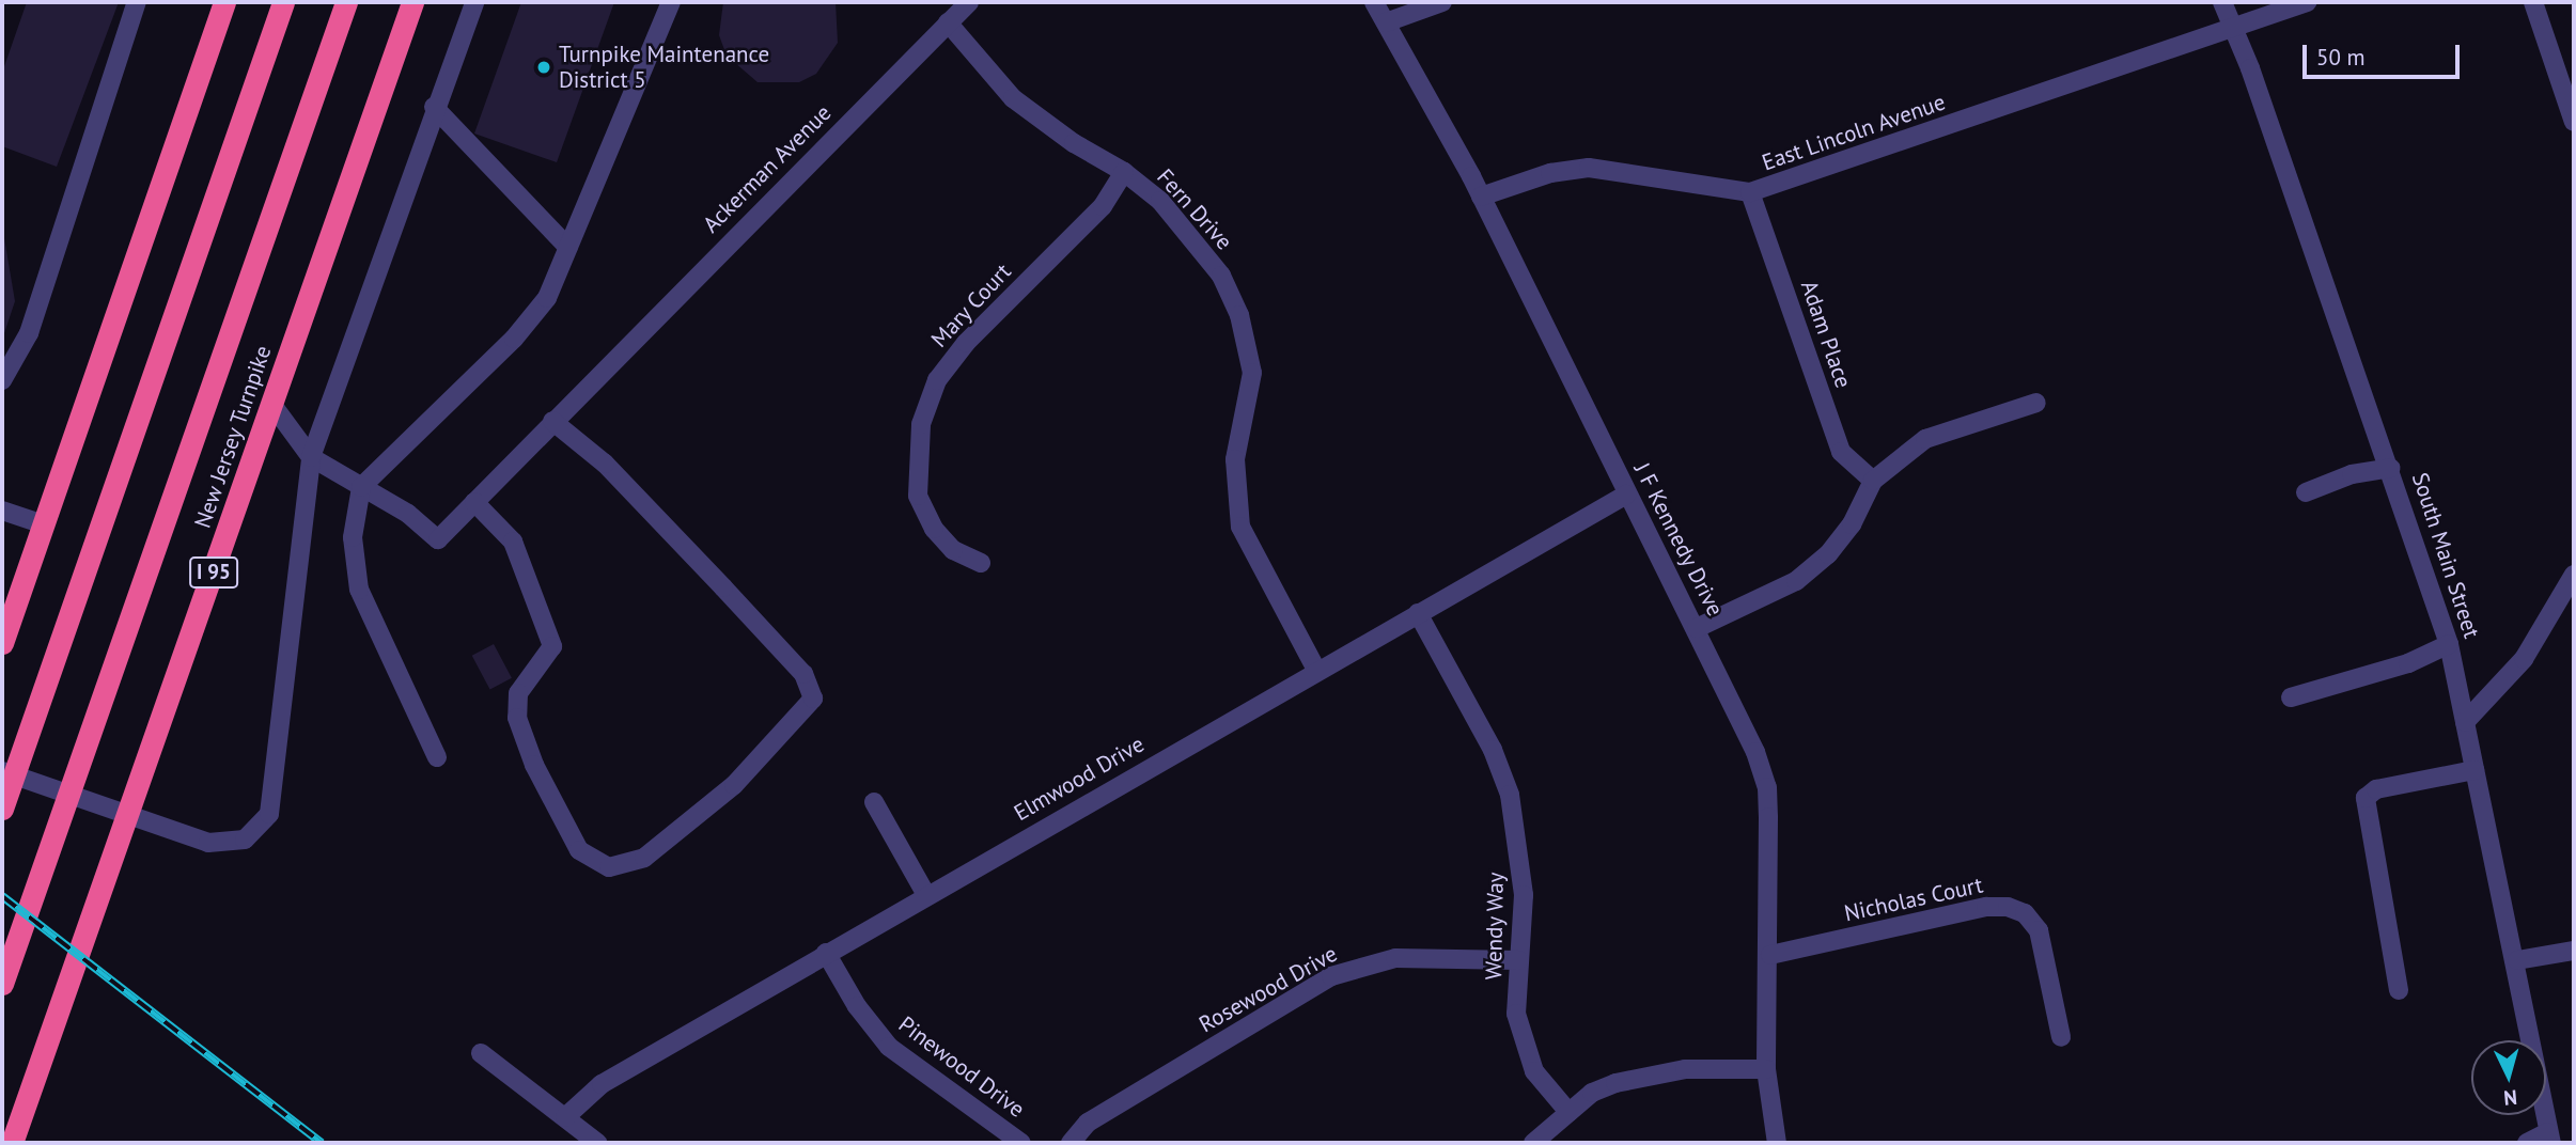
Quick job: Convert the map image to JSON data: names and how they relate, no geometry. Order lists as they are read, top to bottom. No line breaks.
{"streets":{"highway":["New Jersey Turnpike","I 95"],"street":["East Lincoln Avenue","Ackerman Avenue","Fern Drive","Mary Court","Adam Place","J F Kennedy Drive","South Main Street","Elmwood Drive","Nicholas Court","Wendy Way","Rosewood Drive","Pinewood Drive"]},"crossings":[["East Lincoln Avenue","Adam Place"],["East Lincoln Avenue","J F Kennedy Drive"],["East Lincoln Avenue","South Main Street"],["Ackerman Avenue","Fern Drive"],["Fern Drive","Mary Court"],["Fern Drive","Elmwood Drive"],["J F Kennedy Drive","Elmwood Drive"],["J F Kennedy Drive","Nicholas Court"],["Elmwood Drive","Wendy Way"],["Elmwood Drive","Pinewood Drive"],["Wendy Way","Rosewood Drive"]],"places":["Turnpike Maintenance District 5"],"scale_bar":"50 m","north":"bottom"}
